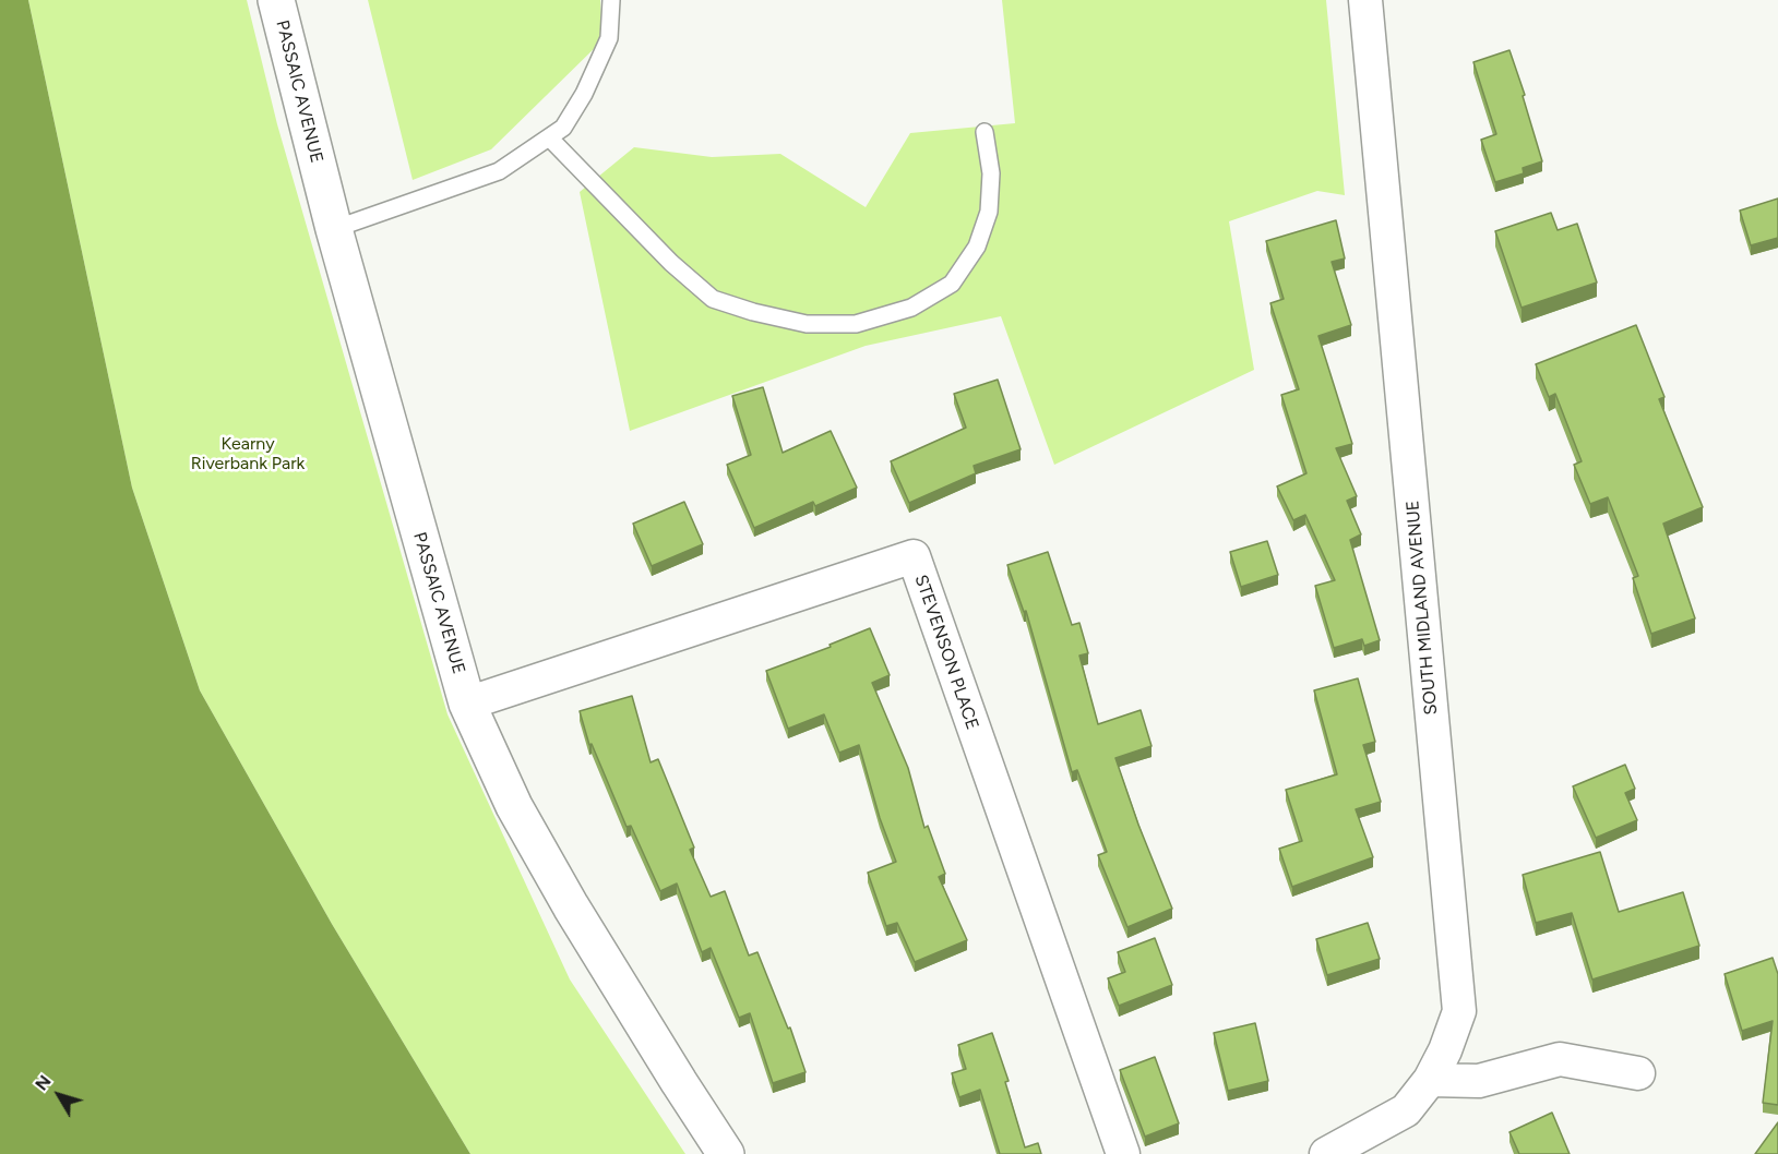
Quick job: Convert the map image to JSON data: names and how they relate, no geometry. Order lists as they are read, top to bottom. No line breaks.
{"streets":{"main road":["PASSAIC AVENUE"],"street":["SOUTH MIDLAND AVENUE","STEVENSON PLACE"]},"crossings":[["PASSAIC AVENUE","STEVENSON PLACE"]],"parks":["Kearny Riverbank Park"],"north":"top left"}
